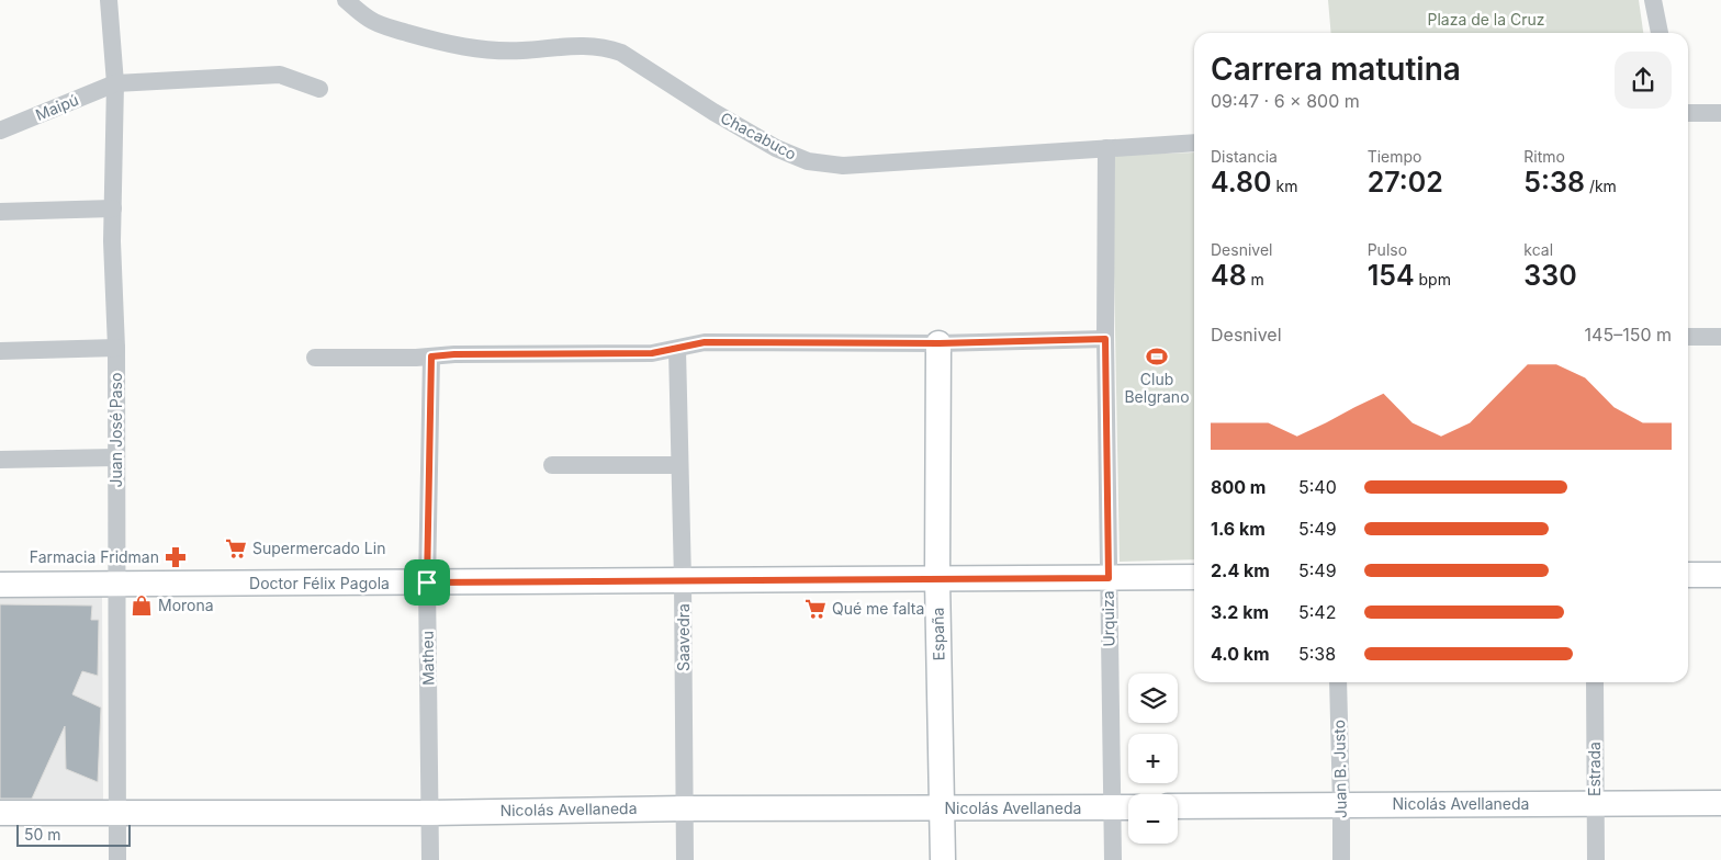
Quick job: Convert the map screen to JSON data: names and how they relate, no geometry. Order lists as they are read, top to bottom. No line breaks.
{"streets":{"street":["Maipú","Chacabuco","Juan José Paso","Doctor Félix Pagola","Urquiza","España","Saavedra","Matheu","Juan B. Justo","Estrada","Nicolás Avellaneda"]},"crossings":[["Maipú","Juan José Paso"],["Chacabuco","Urquiza"],["Juan José Paso","Doctor Félix Pagola"],["Juan José Paso","Nicolás Avellaneda"],["Doctor Félix Pagola","Urquiza"],["Doctor Félix Pagola","España"],["Doctor Félix Pagola","Saavedra"],["Doctor Félix Pagola","Matheu"],["Urquiza","Nicolás Avellaneda"],["España","Nicolás Avellaneda"],["Saavedra","Nicolás Avellaneda"],["Matheu","Nicolás Avellaneda"],["Juan B. Justo","Nicolás Avellaneda"],["Estrada","Nicolás Avellaneda"]],"parks":["Plaza de la Cruz"],"places":{"sports":["Club Belgrano"],"supermarket":["Supermercado Lin","Qué me falta"],"pharmacy":["Farmacia Fridman"],"shop":["Morona"]},"scale_bar":"50 m","page":{"heading":["Carrera matutina","09:47 · 6 × 800 m"],"stats":[["Distancia","4.80 km"],["Tiempo","27:02"],["Ritmo","5:38 /km"],["Desnivel","48 m"],["Pulso","154 bpm"],["kcal","330"]],"chart":["Desnivel","145–150 m"],"list":[{"name":"800 m","note":"5:40"},{"name":"1.6 km","note":"5:49"},{"name":"2.4 km","note":"5:49"},{"name":"3.2 km","note":"5:42"},{"name":"4.0 km","note":"5:38"}],"map_buttons":["+","−"],"scale":"50 m"}}
